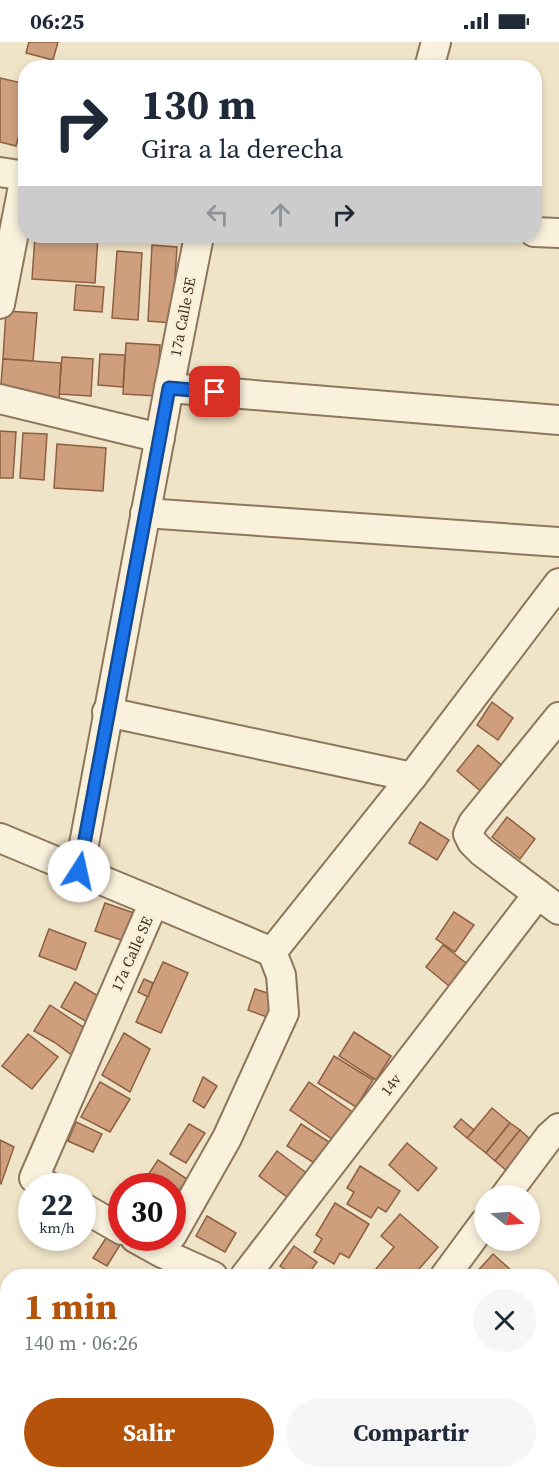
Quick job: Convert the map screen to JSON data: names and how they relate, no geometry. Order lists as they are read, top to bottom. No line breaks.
{"streets":{"street":["17a Calle SE","14v"]},"north":"right","page":{"status":"06:25","turn":["130 m","Gira a la derecha"],"speed":"22 km/h","limit":"30","heading":["1 min","140 m · 06:26"],"buttons":["Salir","Compartir"]}}
